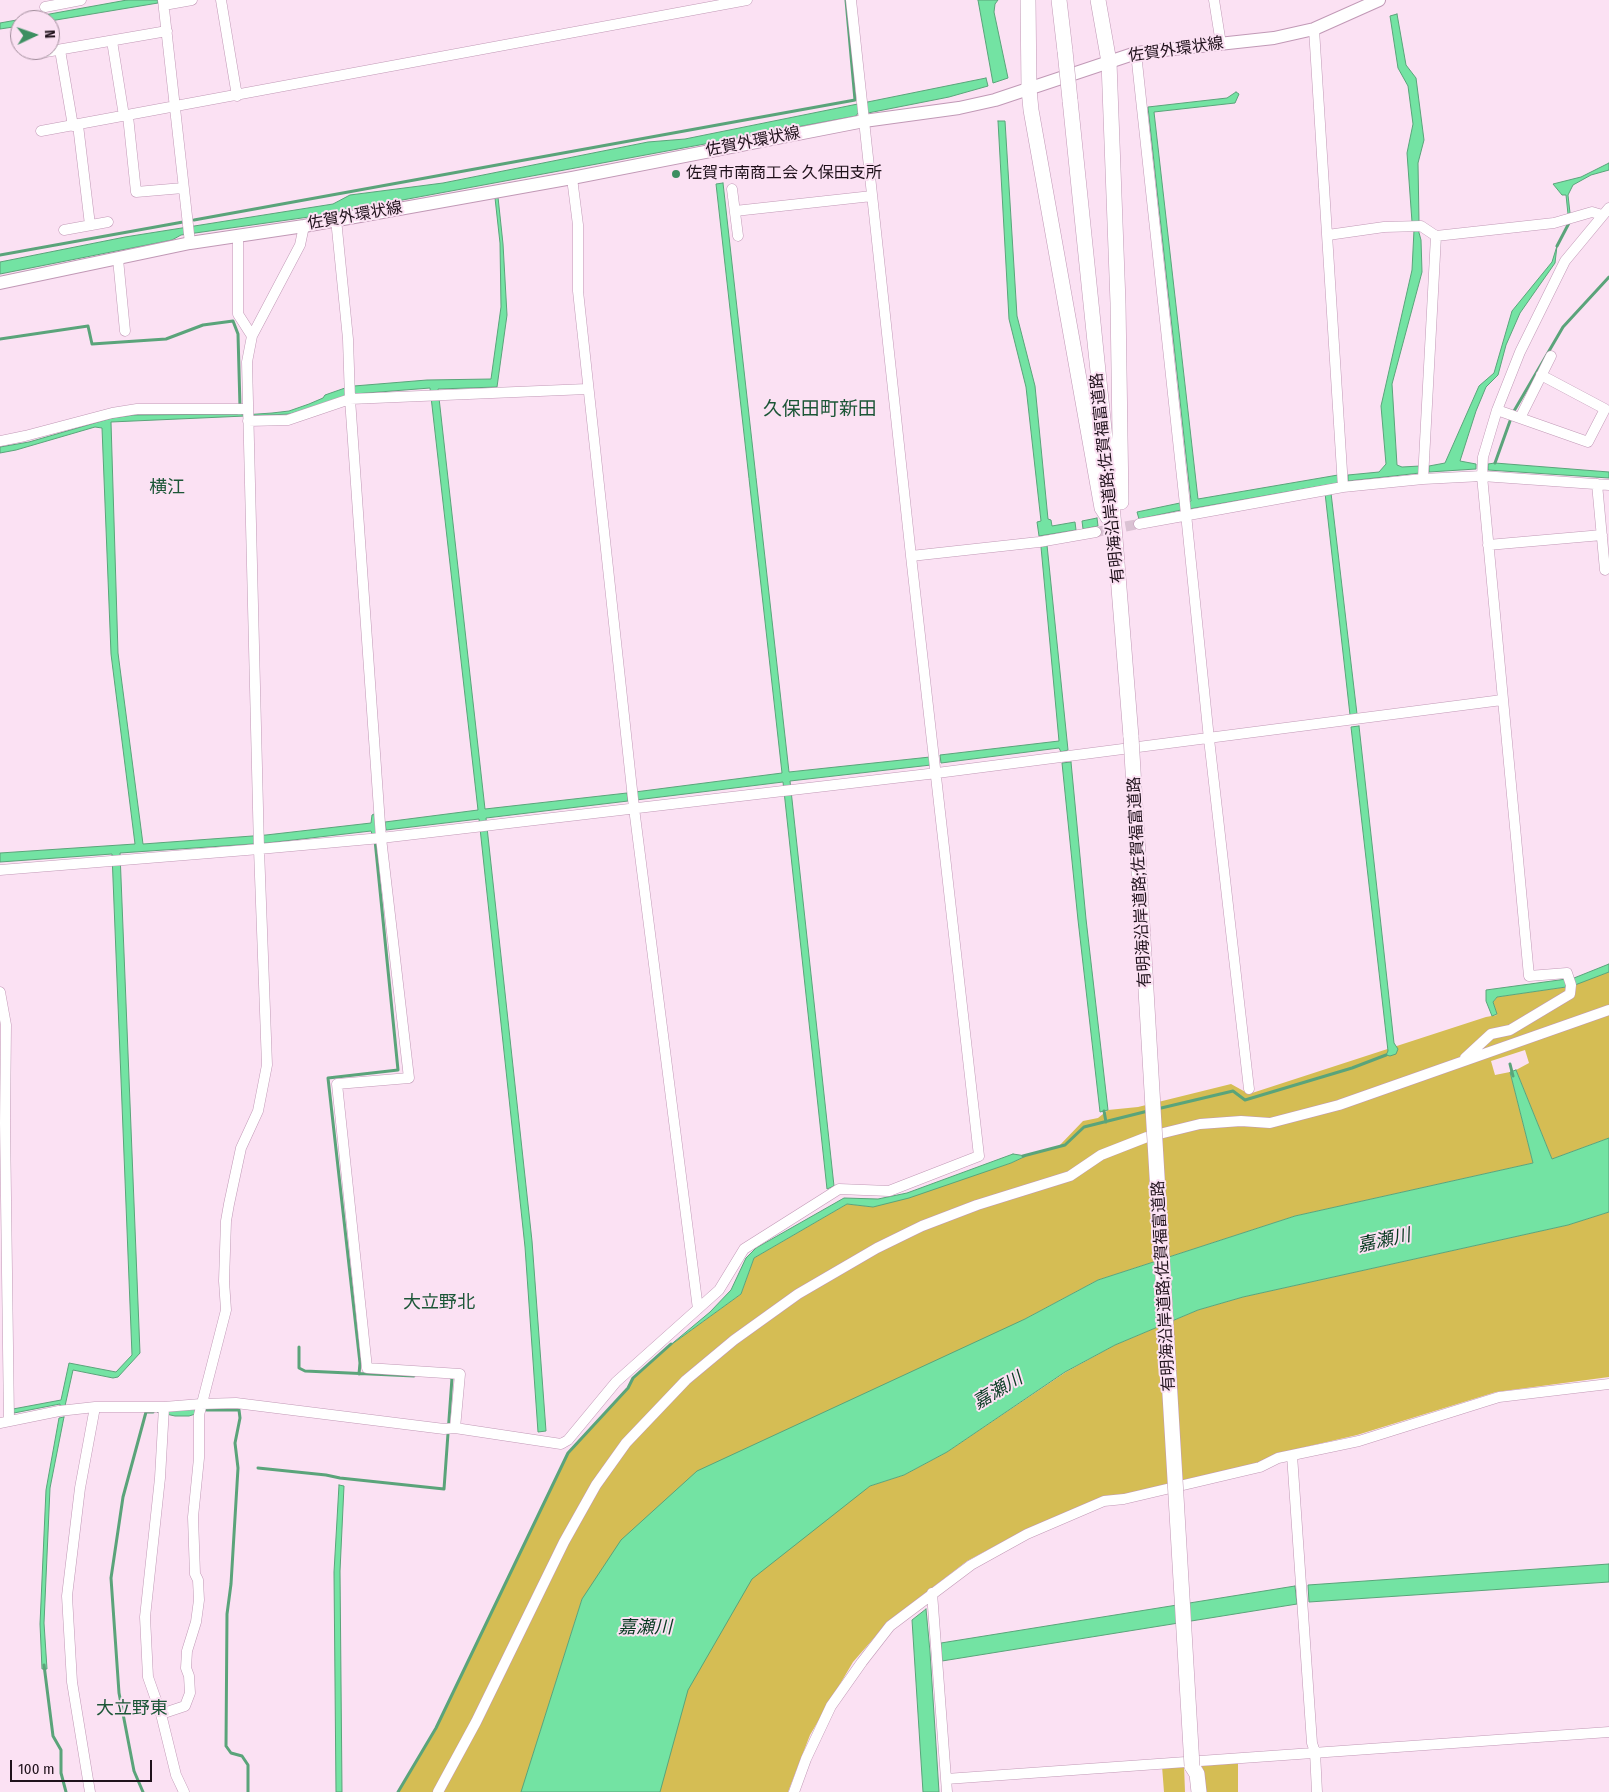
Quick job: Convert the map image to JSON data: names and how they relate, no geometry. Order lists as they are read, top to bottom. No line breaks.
{"streets":{"highway":["有明海沿岸道路;佐賀福富道路"],"main road":["佐賀外環状線"]},"districts":["久保田町新田","横江","大立野北","大立野東"],"water":["嘉瀬川"],"places":["佐賀市南商工会 久保田支所"],"scale_bar":"100 m","north":"right"}
